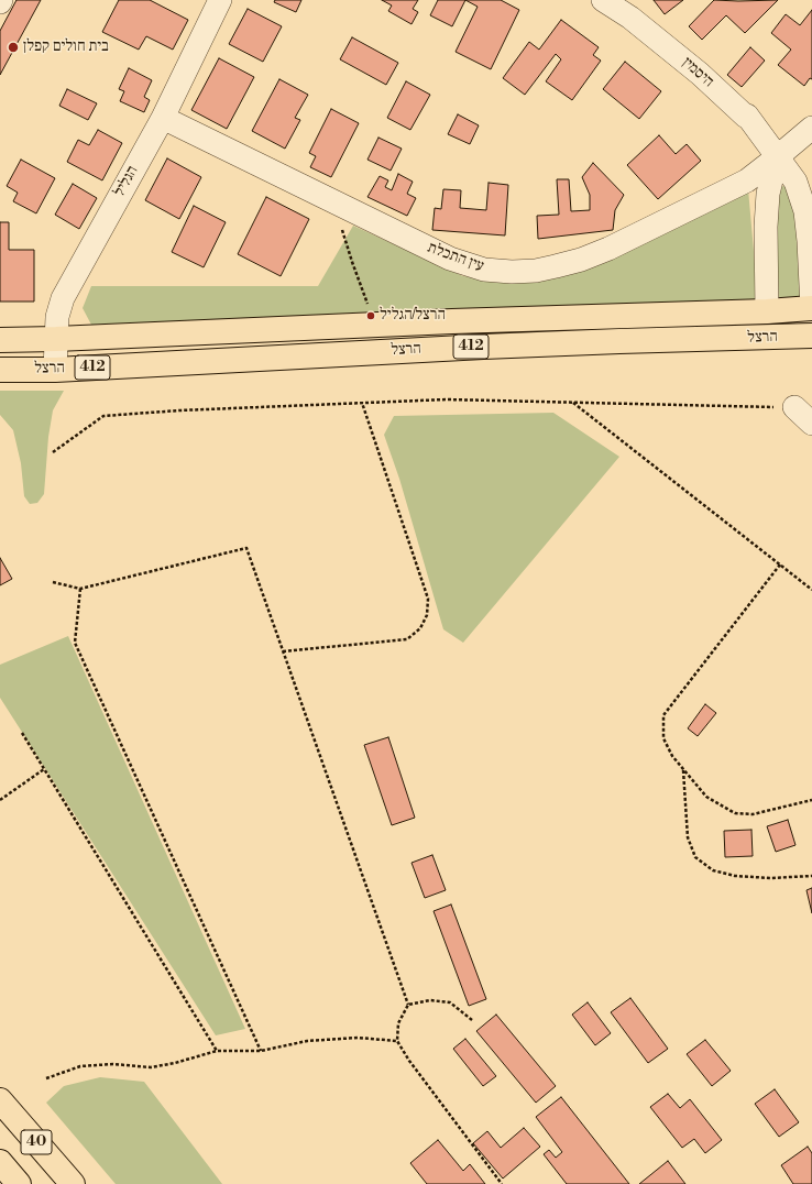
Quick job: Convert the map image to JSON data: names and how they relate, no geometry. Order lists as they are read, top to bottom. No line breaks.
{"streets":{"main road":["הרצל","412","40"],"street":["היסמין","הגליל","עין התכלת"]},"crossings":[["היסמין","עין התכלת"],["היסמין","הרצל"],["הגליל","עין התכלת"],["הגליל","הרצל"]],"places":["בית חולים קפלן","הרצל/הגליל"]}
